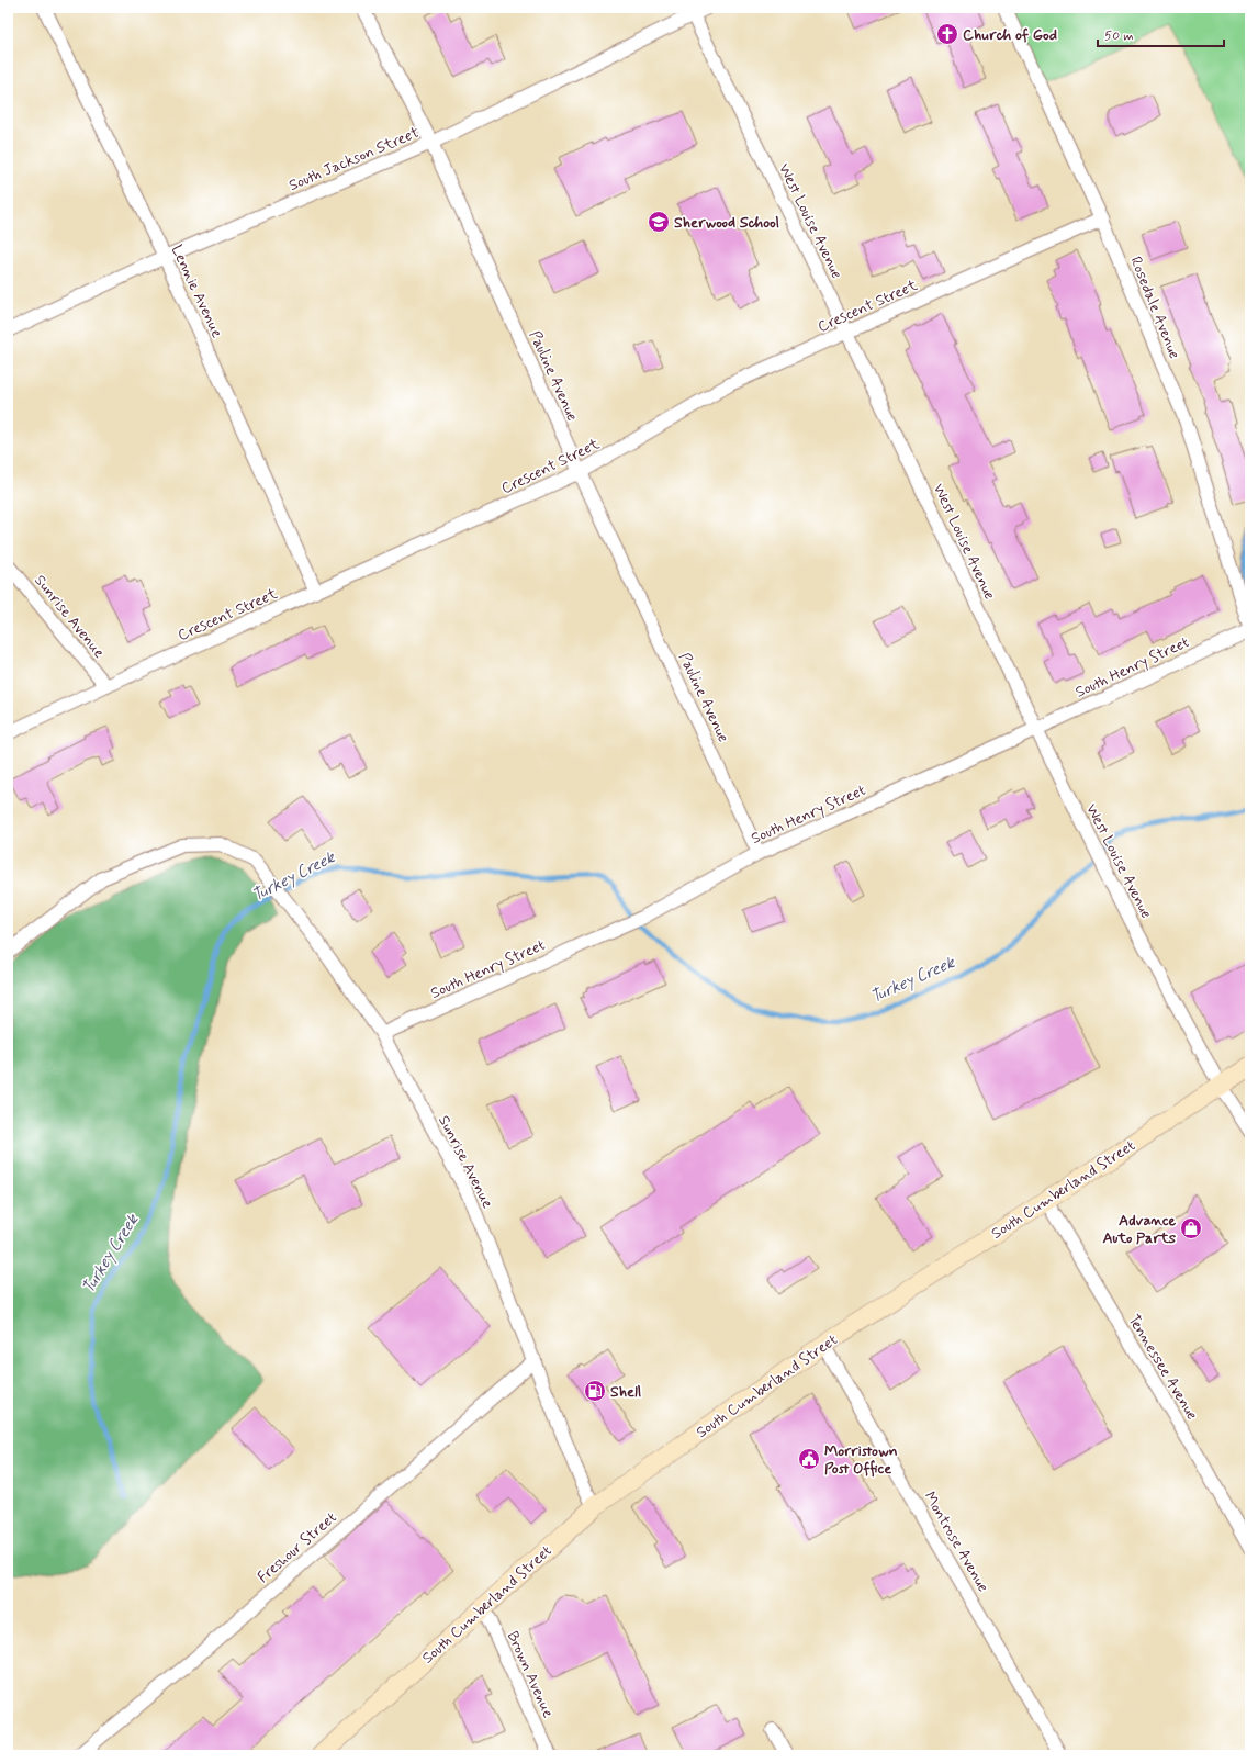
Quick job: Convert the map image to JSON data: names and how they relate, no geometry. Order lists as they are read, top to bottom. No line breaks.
{"streets":{"main road":["South Cumberland Street"],"street":["South Jackson Street","West Louise Avenue","Lennie Avenue","Crescent Street","Rosedale Avenue","Pauline Avenue","Sunrise Avenue","South Henry Street","Tennessee Avenue","Montrose Avenue","Freshour Street","Brown Avenue"]},"crossings":[["South Jackson Street","West Louise Avenue"],["South Jackson Street","Lennie Avenue"],["South Jackson Street","Pauline Avenue"],["West Louise Avenue","Crescent Street"],["West Louise Avenue","South Henry Street"],["West Louise Avenue","South Cumberland Street"],["Lennie Avenue","Crescent Street"],["Crescent Street","Rosedale Avenue"],["Crescent Street","Pauline Avenue"],["Crescent Street","Sunrise Avenue"],["Rosedale Avenue","South Henry Street"],["Pauline Avenue","South Henry Street"],["Sunrise Avenue","South Henry Street"],["Sunrise Avenue","South Cumberland Street"],["Sunrise Avenue","Freshour Street"],["South Cumberland Street","Tennessee Avenue"],["South Cumberland Street","Montrose Avenue"],["South Cumberland Street","Brown Avenue"]],"water":["Turkey Creek"],"places":{"church":["Church of God"],"school or university":["Sherwood School"],"shop":["Advance Auto Parts"],"fuel station":["Shell"],"public building":["Morristown Post Office"]},"scale_bar":"50 m"}
